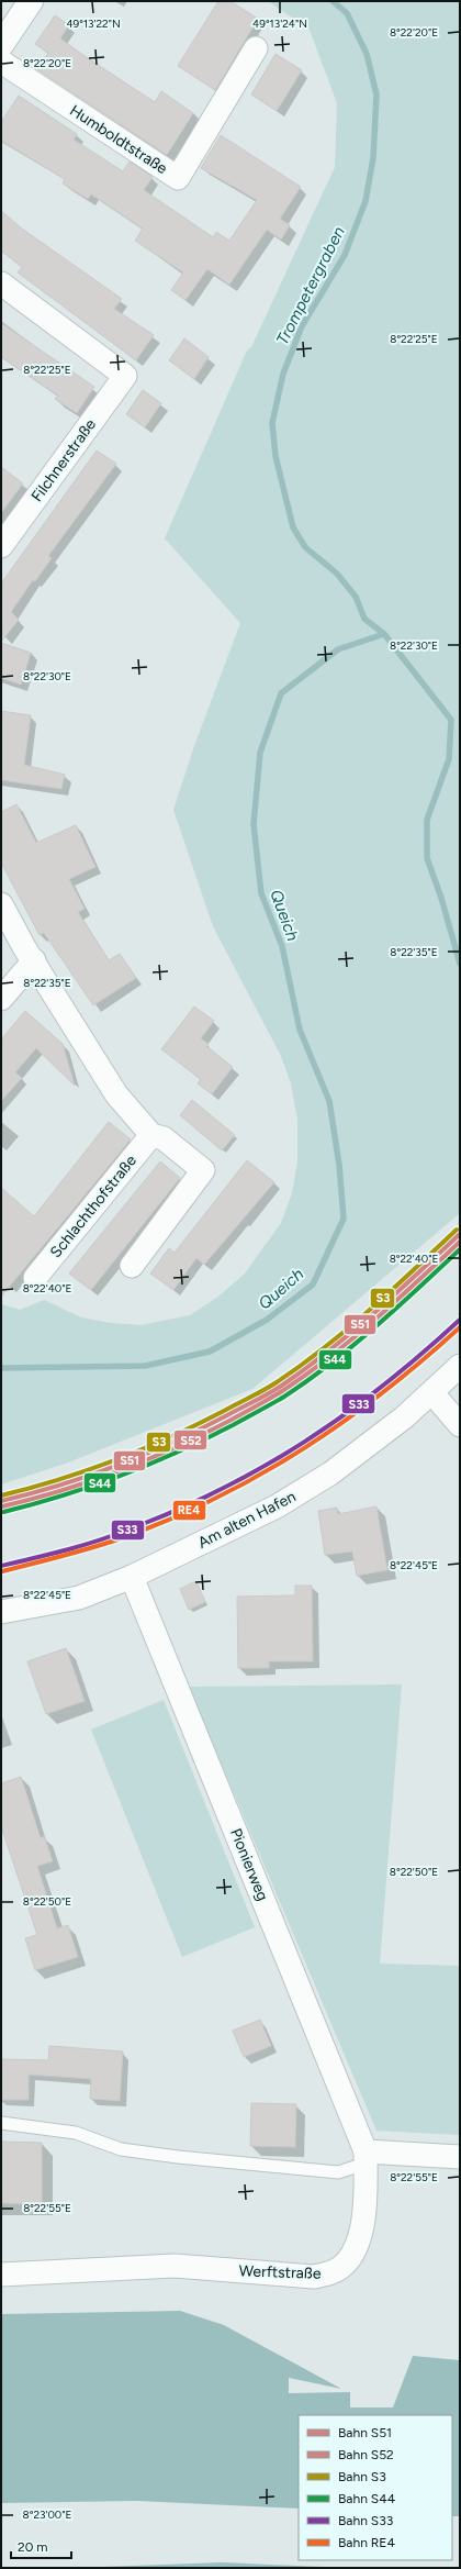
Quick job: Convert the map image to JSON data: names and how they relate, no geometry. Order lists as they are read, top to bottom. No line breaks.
{"streets":{"street":["Humboldtstraße","Filchnerstraße","Schlachthofstraße","Am alten Hafen","Pionierweg","Werftstraße"]},"crossings":[["Am alten Hafen","Pionierweg"],["Pionierweg","Werftstraße"]],"water":["Trompetergraben","Queich"],"lines":["rail line S3","rail line S51","rail line S52","rail line S44","rail line S33","rail line RE4"],"legend":["Bahn S51","Bahn S52","Bahn S3","Bahn S44","Bahn S33","Bahn RE4"],"scale_bar":"20 m","coordinates":["49°13'22\"N","49°13'24\"N","8°22'20\"E","8°22'25\"E","8°22'30\"E","8°22'35\"E","8°22'40\"E","8°22'45\"E","8°22'50\"E","8°22'55\"E","8°23'00\"E"]}
